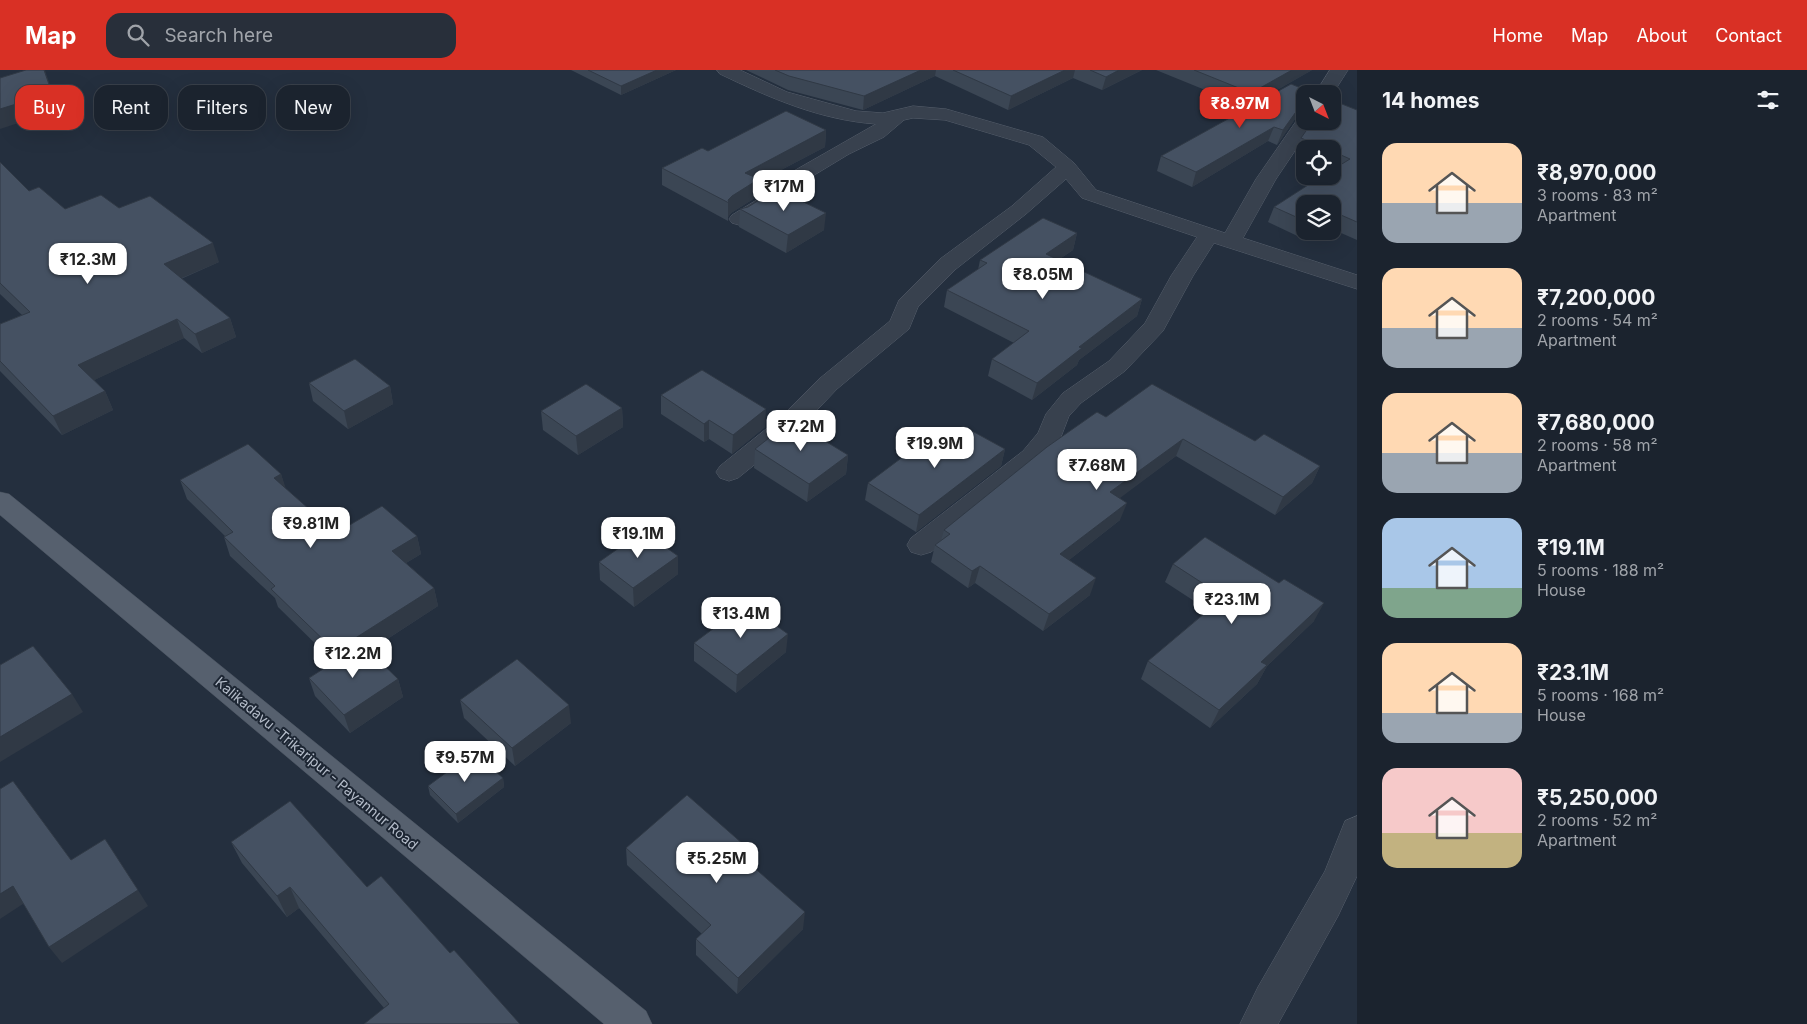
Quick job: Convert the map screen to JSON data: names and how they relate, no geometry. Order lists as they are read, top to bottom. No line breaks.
{"streets":{"main road":["Kalikadavu -Trikaripur - Payannur Road"]},"north":"bottom right","page":{"header":"Map","search":"Search here","nav":["Home","Map","About","Contact"],"heading":"14 homes","chip":["Buy","Rent","Filters","New"],"price":["₹8.97M","₹17M","₹12.3M","₹8.05M","₹7.2M","₹19.9M","₹7.68M","₹9.81M","₹19.1M","₹23.1M","₹13.4M","₹12.2M","₹9.57M","₹5.25M"],"list":[{"name":"₹8,970,000","note":"3 rooms · 83 m² · Apartment"},{"name":"₹7,200,000","note":"2 rooms · 54 m² · Apartment"},{"name":"₹7,680,000","note":"2 rooms · 58 m² · Apartment"},{"name":"₹19.1M","note":"5 rooms · 188 m² · House"},{"name":"₹23.1M","note":"5 rooms · 168 m² · House"},{"name":"₹5,250,000","note":"2 rooms · 52 m² · Apartment"}]}}
